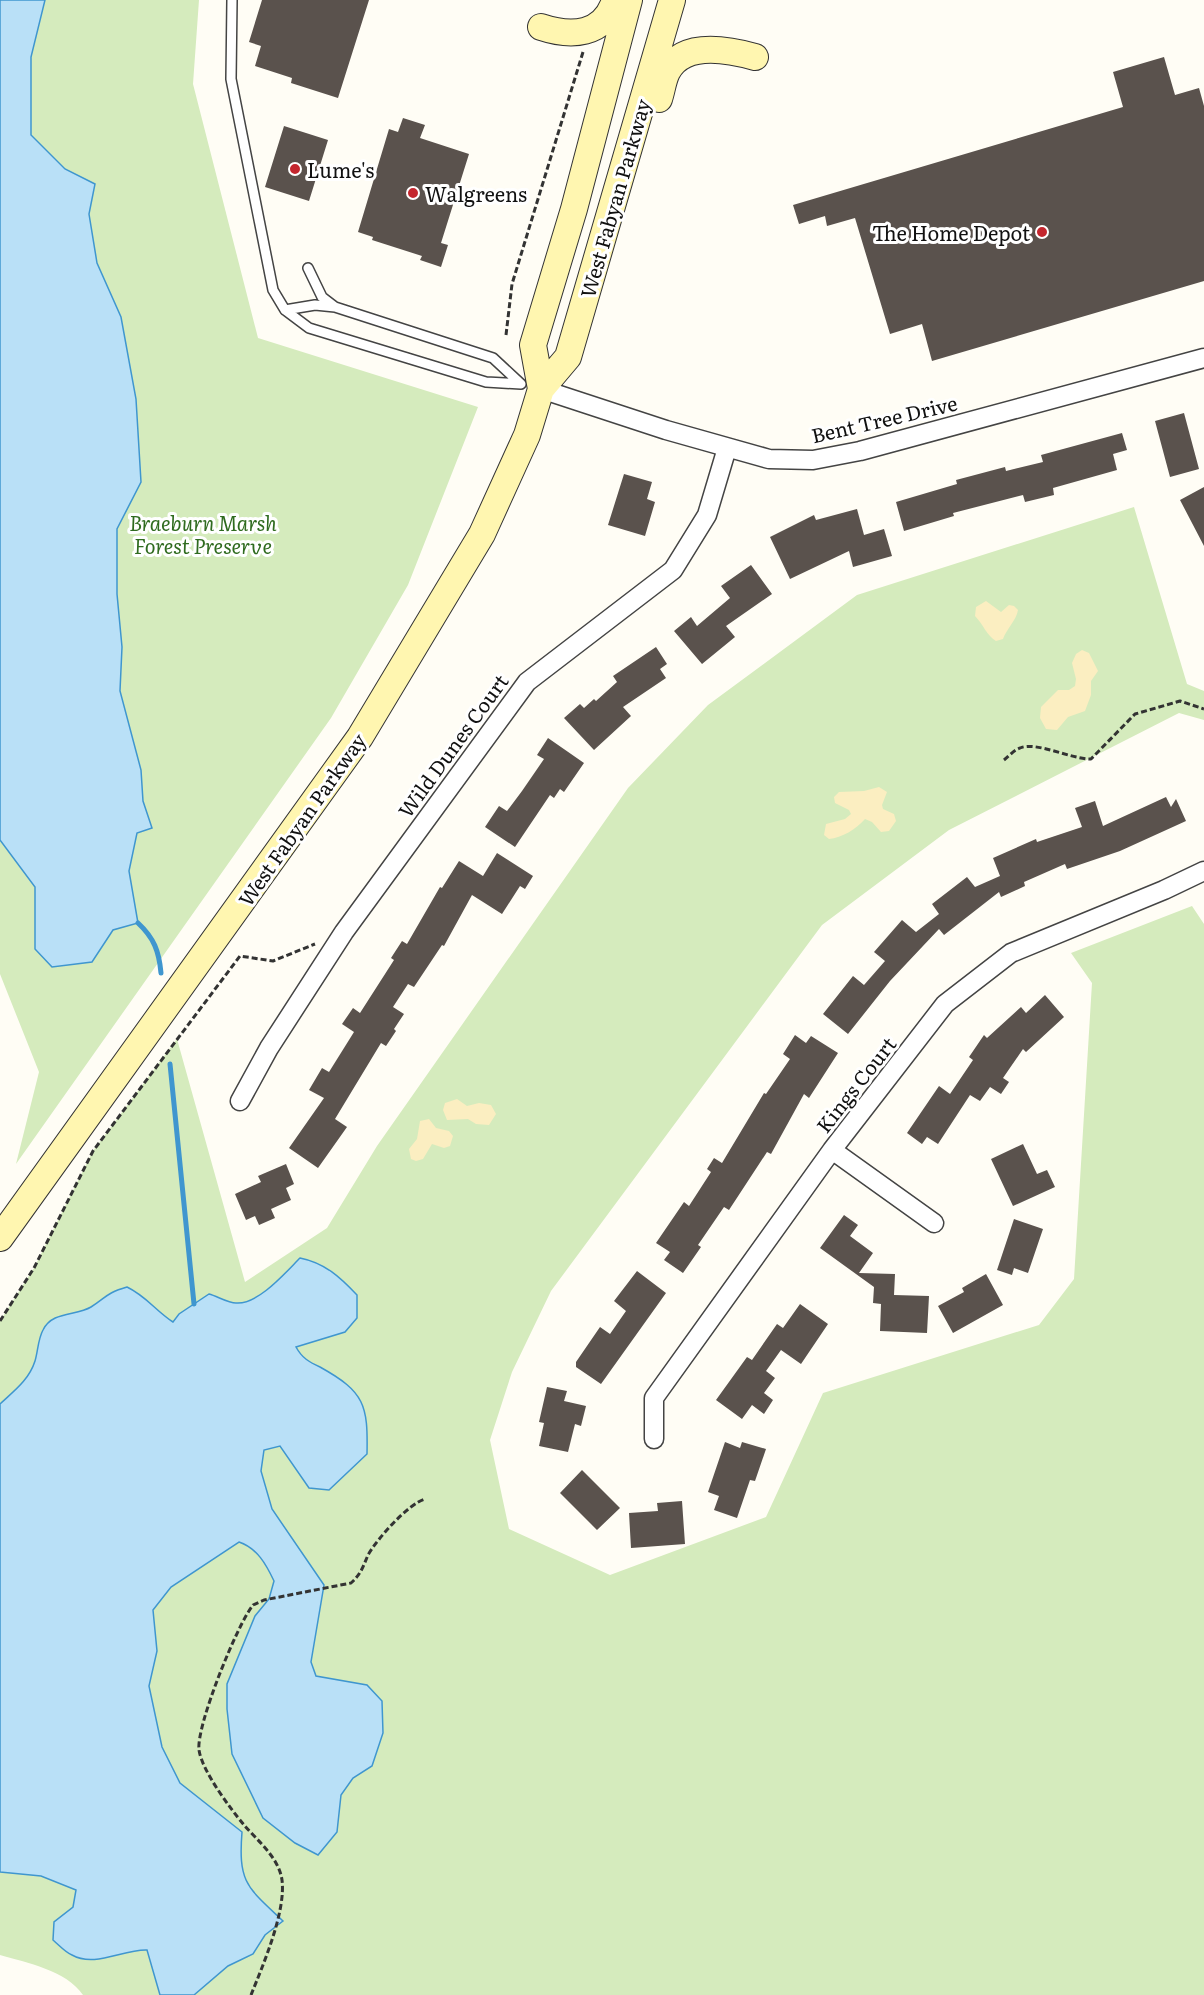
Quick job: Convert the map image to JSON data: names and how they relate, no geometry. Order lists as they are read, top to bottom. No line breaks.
{"streets":{"main road":["West Fabyan Parkway"],"street":["Bent Tree Drive","Wild Dunes Court","Kings Court"]},"crossings":[["West Fabyan Parkway","Bent Tree Drive"],["Bent Tree Drive","Wild Dunes Court"]],"parks":["Braeburn Marsh Forest Preserve"],"places":["Lume's","Walgreens","The Home Depot"]}
